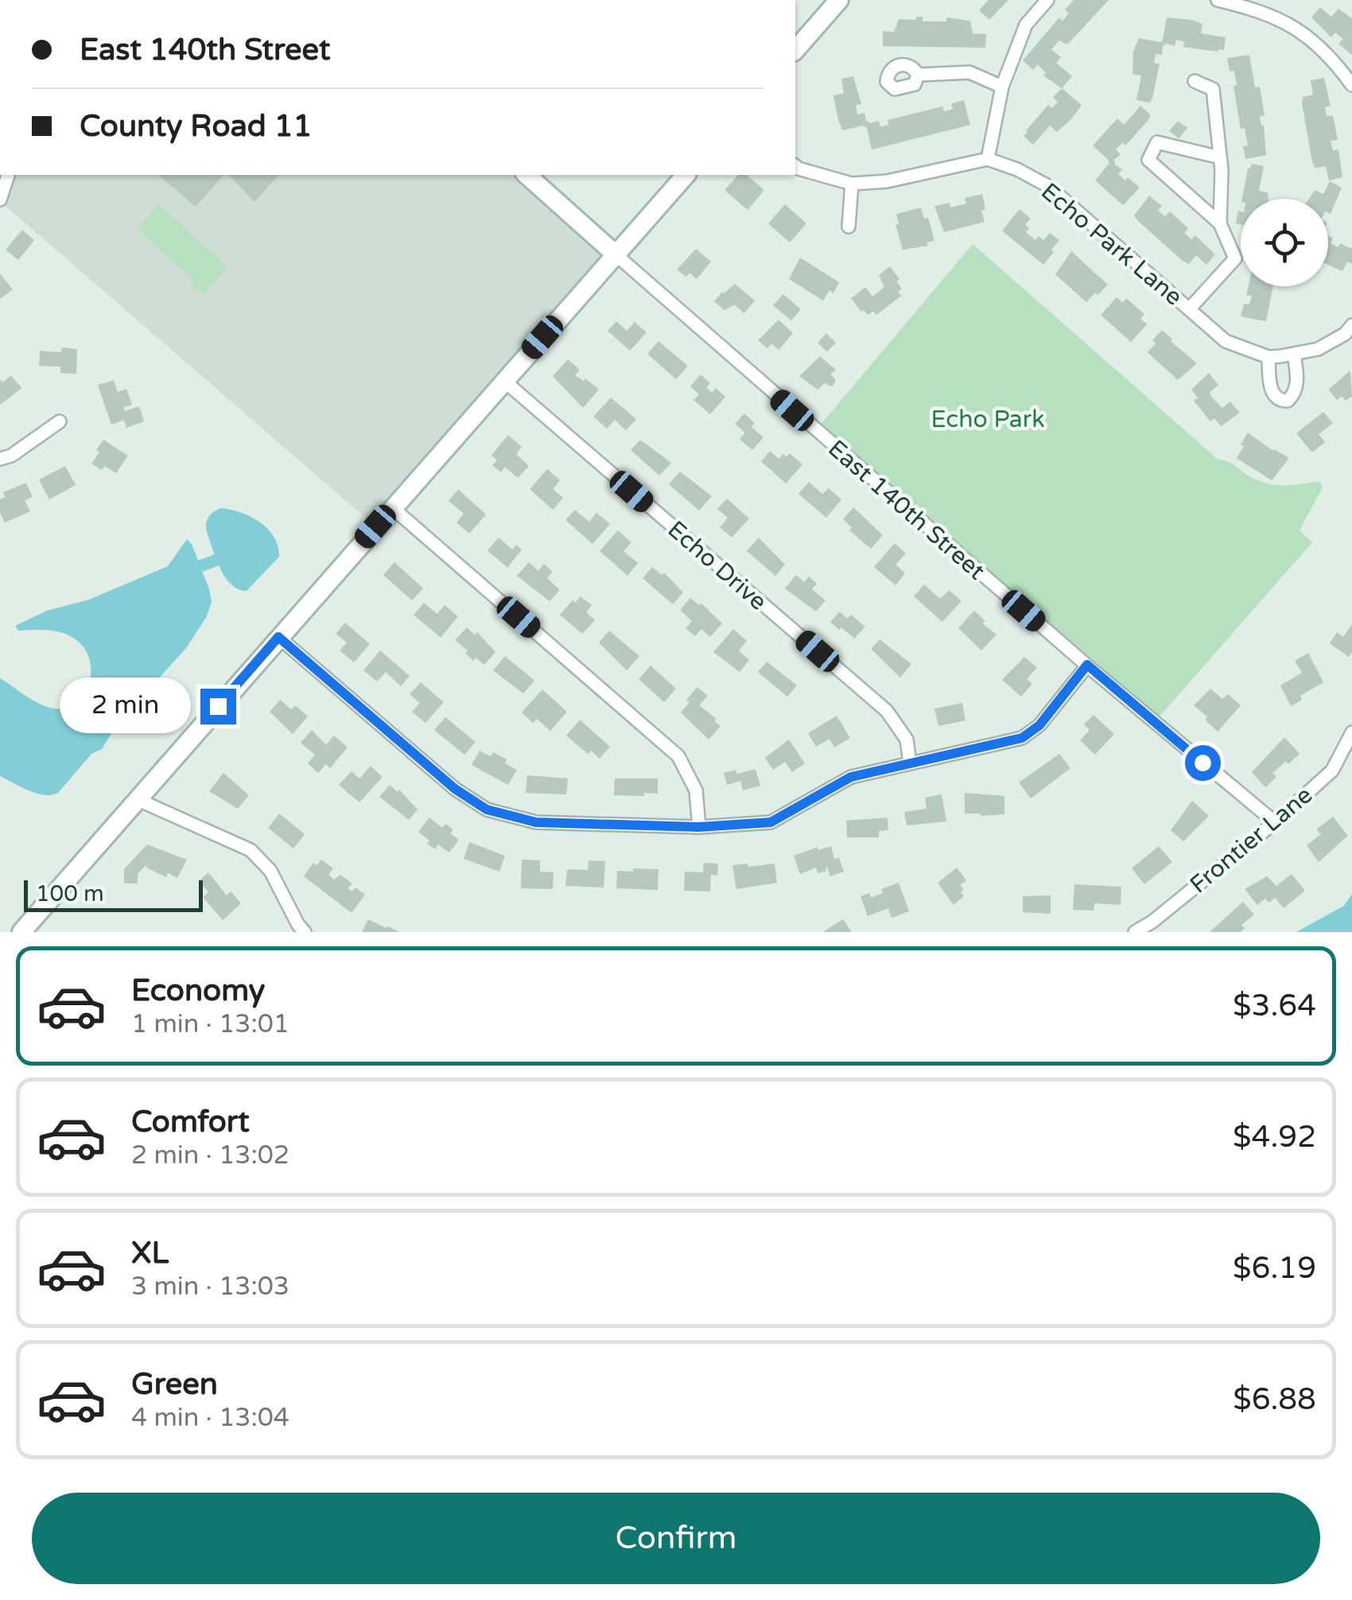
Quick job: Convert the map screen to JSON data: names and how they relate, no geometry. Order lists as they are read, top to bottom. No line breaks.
{"streets":{"street":["Echo Park Lane","East 140th Street","Echo Drive","Frontier Lane"]},"crossings":[["East 140th Street","Frontier Lane"]],"parks":["Echo Park"],"scale_bar":"100 m","page":{"banner":["East 140th Street","County Road 11"],"bubble":"2 min","scale":"100 m","list":[{"name":"Economy","note":"1 min · 13:01","value":"$3.64"},{"name":"Comfort","note":"2 min · 13:02","value":"$4.92"},{"name":"XL","note":"3 min · 13:03","value":"$6.19"},{"name":"Green","note":"4 min · 13:04","value":"$6.88"}],"buttons":"Confirm"}}
